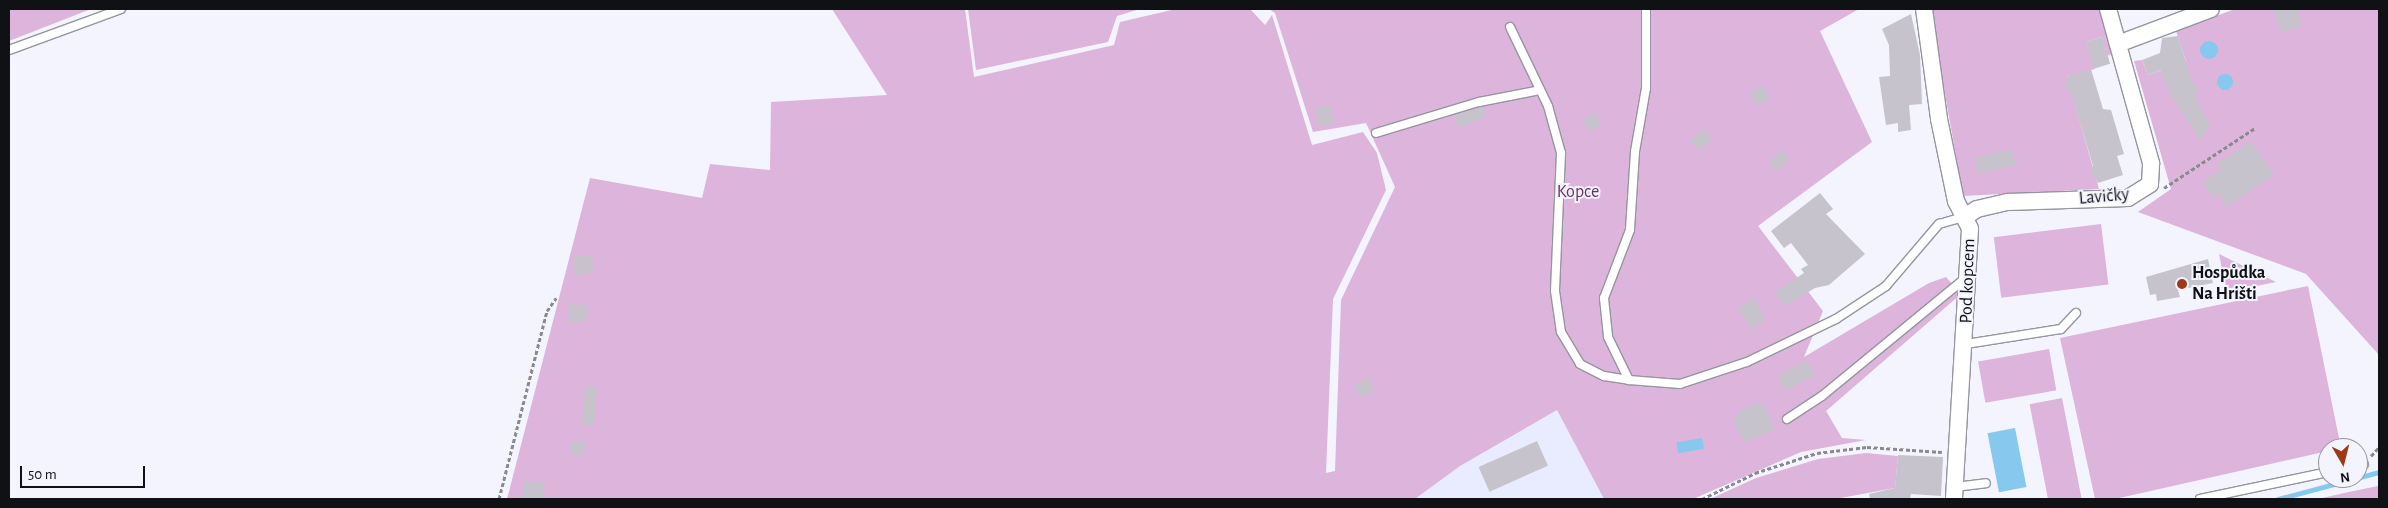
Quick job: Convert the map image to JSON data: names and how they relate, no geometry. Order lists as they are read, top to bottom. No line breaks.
{"streets":{"street":["Lavičky","Pod kopcem"]},"crossings":[["Lavičky","Pod kopcem"]],"parks":["Kopce"],"places":["Hospůdka Na Hrišti"],"scale_bar":"50 m","north":"bottom"}
